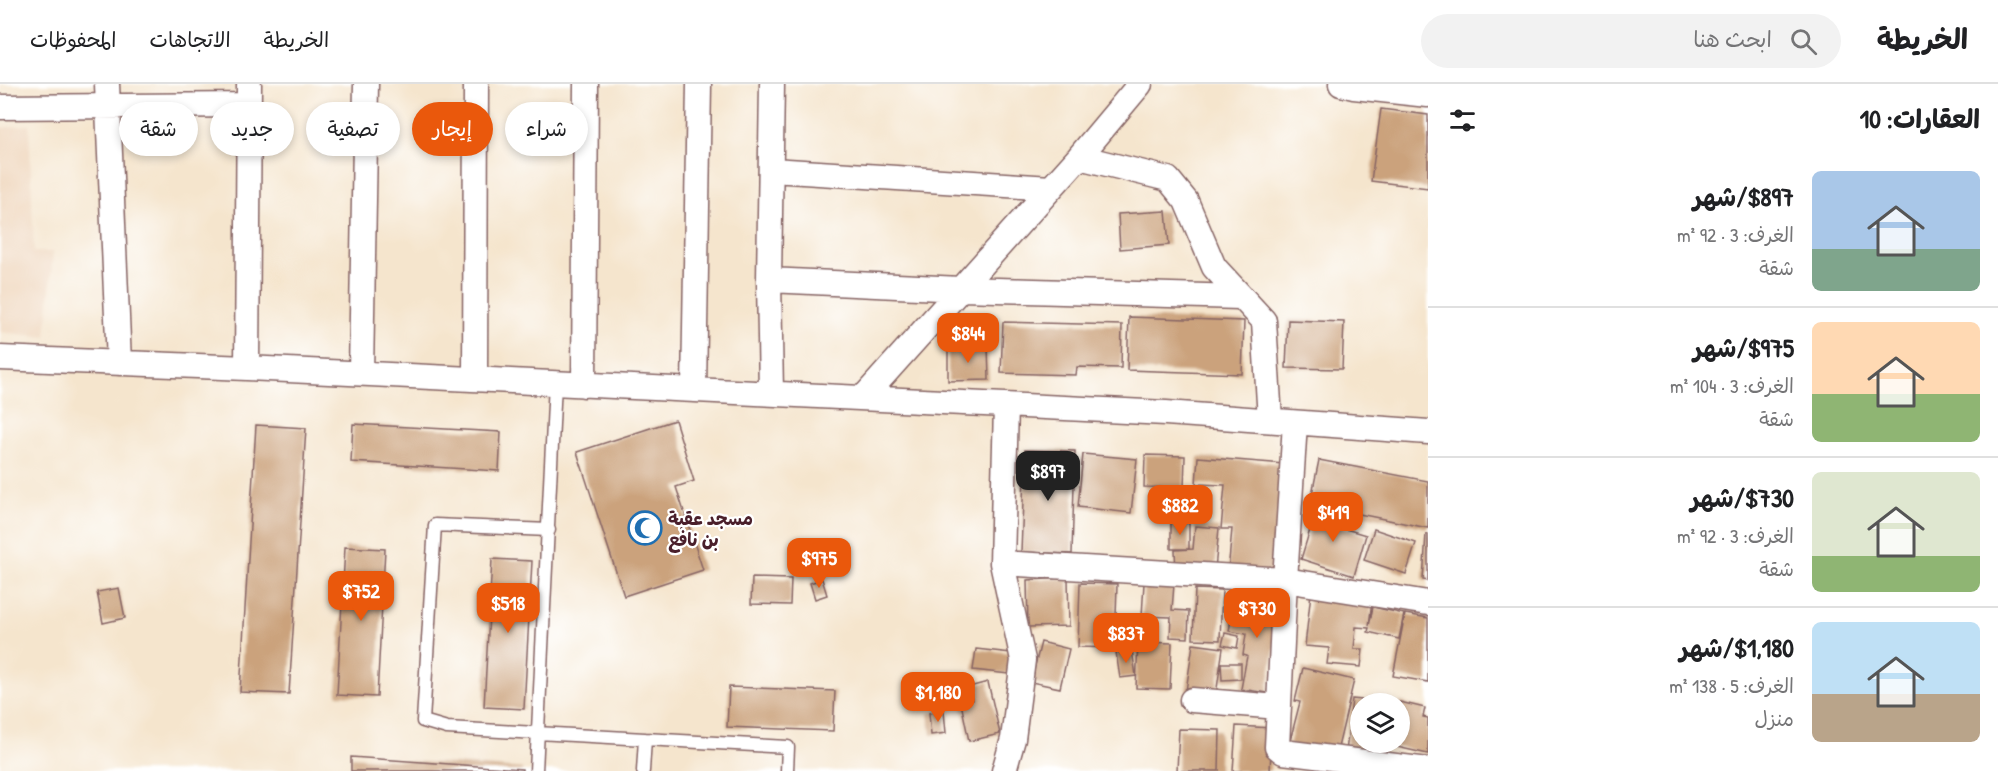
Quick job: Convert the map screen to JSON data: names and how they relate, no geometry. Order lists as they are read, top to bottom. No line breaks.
{"places":{"mosque":["مسجد عقبة بن نافع"]},"page":{"header":"الخريطة","search":"ابحث هنا","nav":["الخريطة","الاتجاهات","المحفوظات"],"heading":"العقارات: 10","chip":["شراء","إيجار","تصفية","جديد","شقة"],"list":[{"name":"$897/شهر","note":"الغرف: 3 · 92 m² · شقة"},{"name":"$975/شهر","note":"الغرف: 3 · 104 m² · شقة"},{"name":"$730/شهر","note":"الغرف: 3 · 92 m² · شقة"},{"name":"$1,180/شهر","note":"الغرف: 5 · 138 m² · منزل"}],"price":["$844","$897","$882","$419","$975","$752","$518","$730","$837","$1,180"]}}
